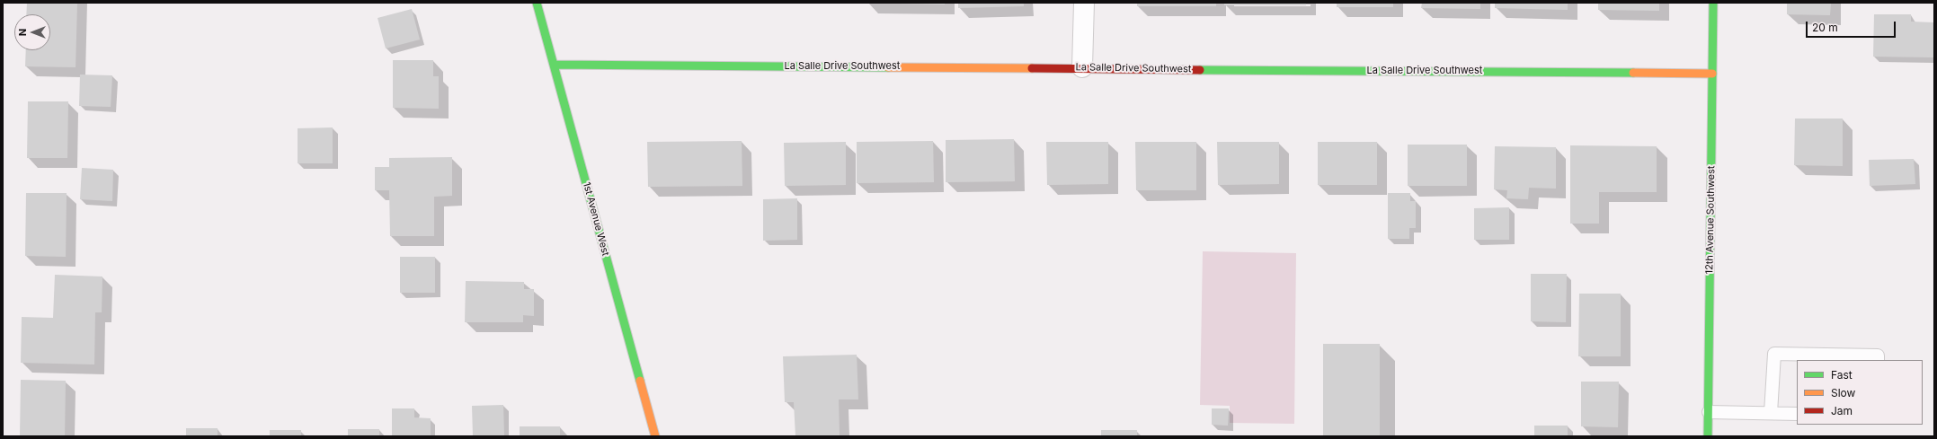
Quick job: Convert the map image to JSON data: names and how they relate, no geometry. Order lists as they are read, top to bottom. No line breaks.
{"streets":{"street":["La Salle Drive Southwest","1st Avenue West","12th Avenue Southwest"]},"crossings":[["La Salle Drive Southwest","1st Avenue West"],["La Salle Drive Southwest","12th Avenue Southwest"]],"legend":["Fast","Slow","Jam"],"scale_bar":"20 m","north":"left"}
